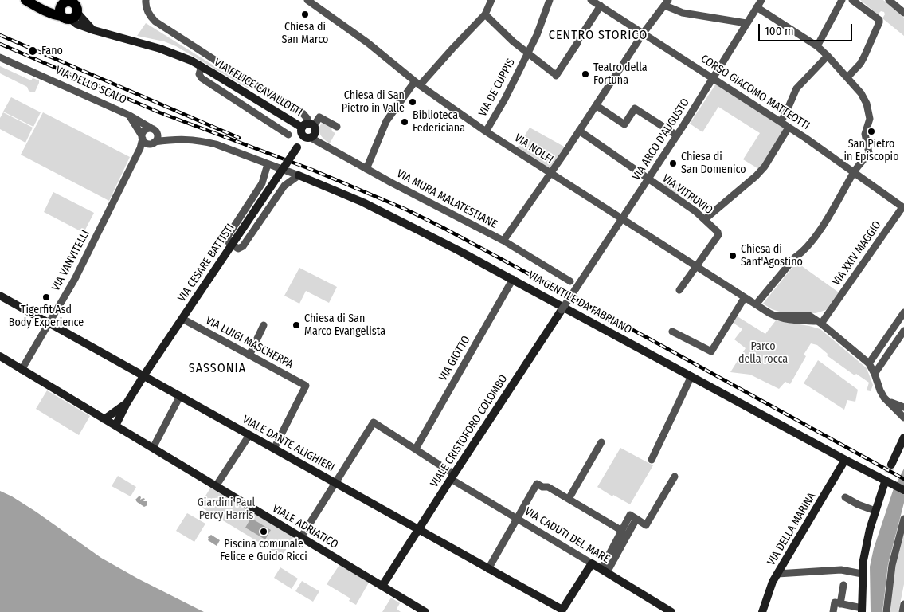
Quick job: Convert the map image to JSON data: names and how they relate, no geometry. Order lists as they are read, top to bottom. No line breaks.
{"streets":{"street":["VIA DELLO SCALO","VIA FELICE CAVALLOTTI","VIA DE CUPPIS","CORSO GIACOMO MATTEOTTI","VIA ARCO D'AUGUSTO","VIA NOLFI","VIA VITRUVIO","VIA MURA MALATESTIANE","VIA XXIV MAGGIO","VIA VANVITELLI","VIA CESARE BATTISTI","VIA GENTILE DA FABRIANO","VIA LUIGI MASCHERPA","VIA GIOTTO","VIALE CRISTOFORO COLOMBO","VIALE DANTE ALIGHIERI","VIALE ADRIATICO","VIA DELLA MARINA","VIA CADUTI DEL MARE"]},"crossings":[["VIA DELLO SCALO","VIA VANVITELLI"],["VIA DELLO SCALO","VIA GENTILE DA FABRIANO"],["VIA DE CUPPIS","VIA NOLFI"],["CORSO GIACOMO MATTEOTTI","VIA ARCO D'AUGUSTO"],["CORSO GIACOMO MATTEOTTI","VIA XXIV MAGGIO"],["VIA ARCO D'AUGUSTO","VIA NOLFI"],["VIA ARCO D'AUGUSTO","VIA VITRUVIO"],["VIA ARCO D'AUGUSTO","VIALE CRISTOFORO COLOMBO"],["VIA NOLFI","VIA VITRUVIO"],["VIA NOLFI","VIA XXIV MAGGIO"],["VIA MURA MALATESTIANE","VIA CESARE BATTISTI"],["VIA VANVITELLI","VIA GENTILE DA FABRIANO"],["VIA VANVITELLI","VIALE DANTE ALIGHIERI"],["VIA VANVITELLI","VIALE ADRIATICO"],["VIA CESARE BATTISTI","VIA LUIGI MASCHERPA"],["VIA CESARE BATTISTI","VIALE DANTE ALIGHIERI"],["VIA CESARE BATTISTI","VIALE ADRIATICO"],["VIA GENTILE DA FABRIANO","VIA GIOTTO"],["VIA GENTILE DA FABRIANO","VIA DELLA MARINA"],["VIA LUIGI MASCHERPA","VIALE DANTE ALIGHIERI"],["VIA GIOTTO","VIA CADUTI DEL MARE"],["VIALE CRISTOFORO COLOMBO","VIALE DANTE ALIGHIERI"],["VIALE CRISTOFORO COLOMBO","VIALE ADRIATICO"],["VIALE CRISTOFORO COLOMBO","VIA CADUTI DEL MARE"],["VIALE DANTE ALIGHIERI","VIA CADUTI DEL MARE"]],"districts":["CENTRO STORICO","SASSONIA"],"parks":["Parco della rocca","Giardini Paul Percy Harris"],"places":["Chiesa di San Marco","Fano","Teatro della Fortuna","Chiesa di San Pietro in Valle","Biblioteca Federiciana","San Pietro in Episcopio","Chiesa di San Domenico","Chiesa di Sant'Agostino","Tigerfit Asd Body Experience","Chiesa di San Marco Evangelista","Piscina comunale Felice e Guido Ricci"],"scale_bar":"100 m"}
